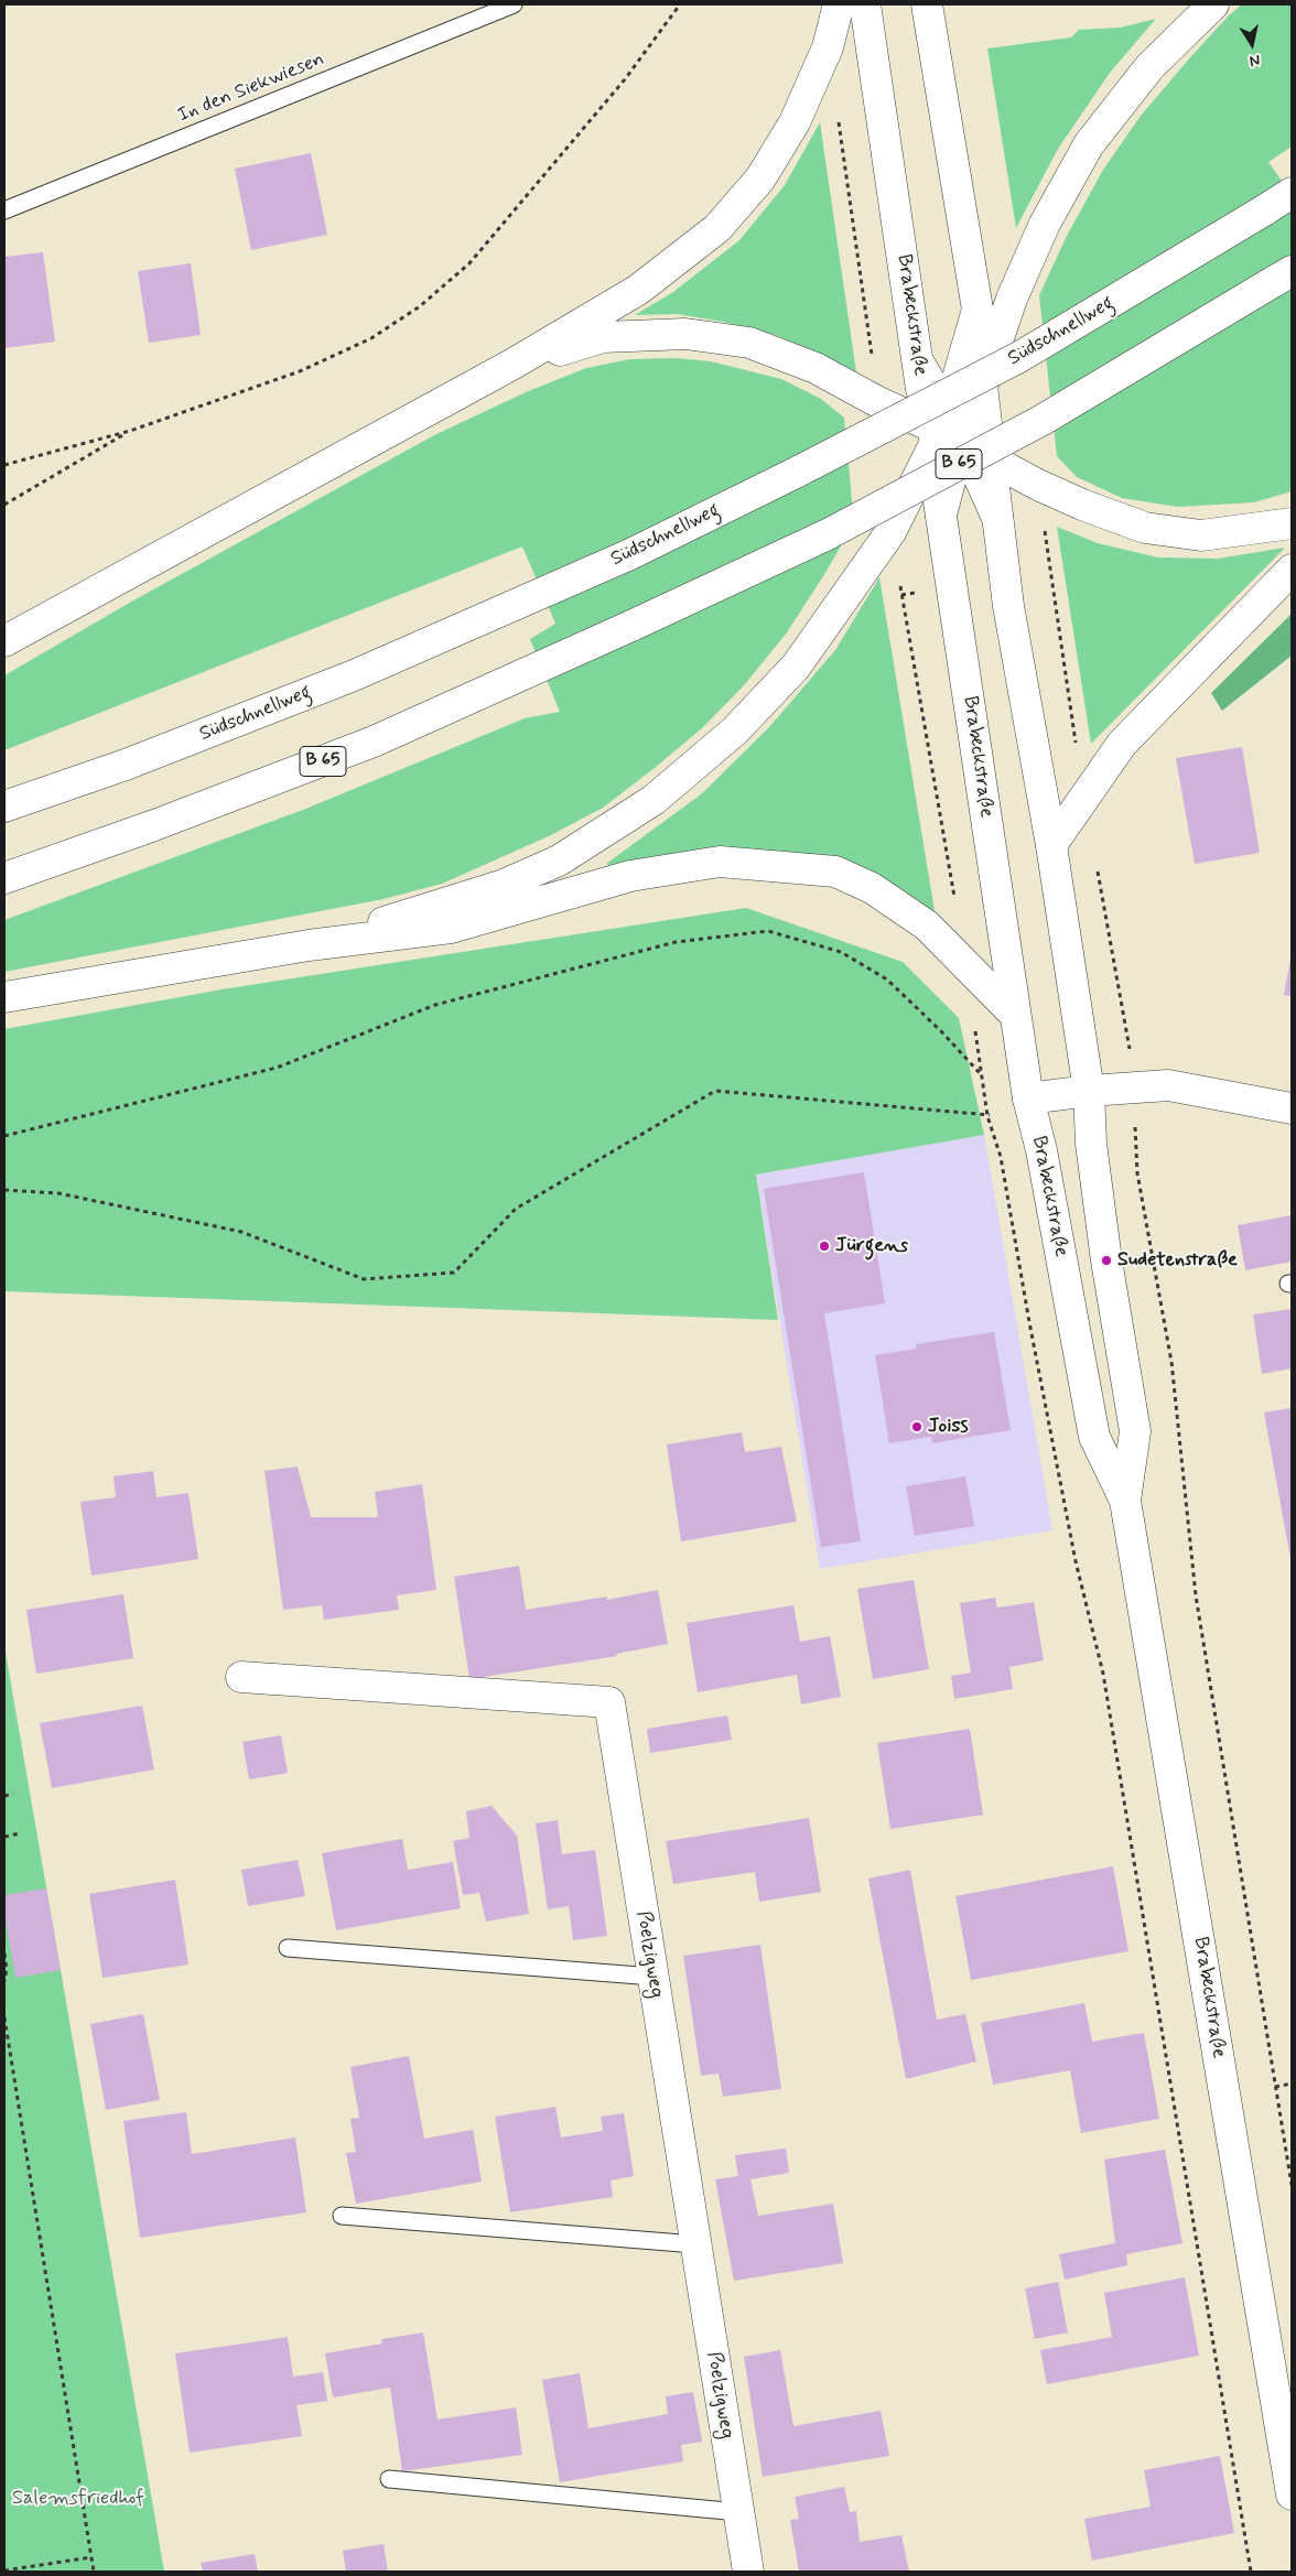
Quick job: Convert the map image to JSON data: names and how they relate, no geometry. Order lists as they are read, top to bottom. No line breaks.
{"streets":{"main road":["Brabeckstraße","Südschnellweg","B 65","Poelzigweg"],"lane":["In den Siekwiesen"]},"parks":["Salemsfriedhof"],"places":["Jürgens","Sudetenstraße","Joiss"],"north":"bottom"}
